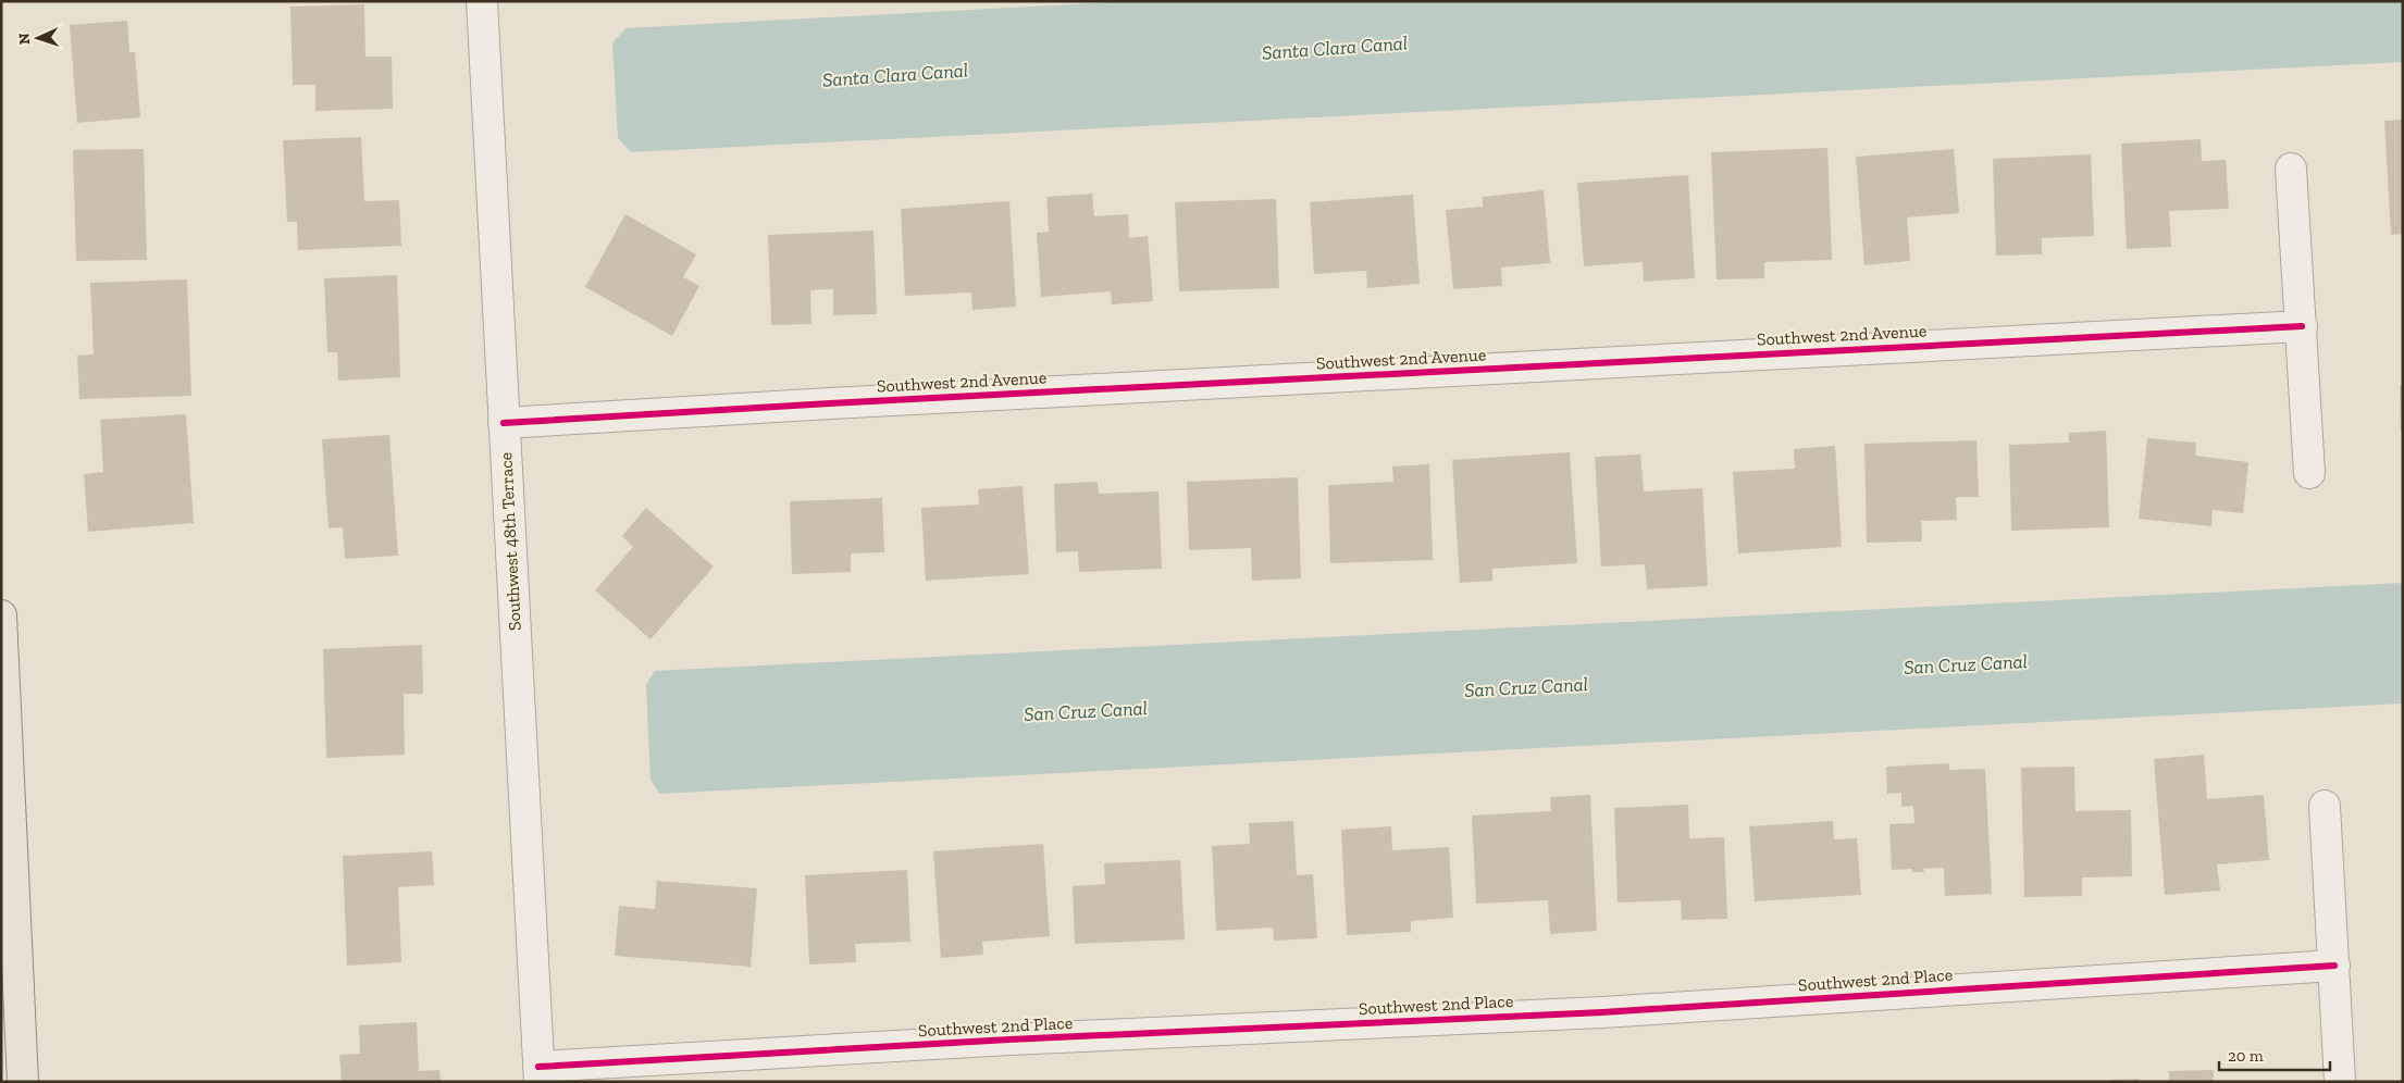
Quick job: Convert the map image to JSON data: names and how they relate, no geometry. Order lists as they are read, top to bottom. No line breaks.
{"streets":{"street":["Southwest 2nd Avenue","Southwest 48th Terrace","Southwest 2nd Place"]},"crossings":[["Southwest 2nd Avenue","Southwest 48th Terrace"],["Southwest 48th Terrace","Southwest 2nd Place"]],"water":["Santa Clara Canal","San Cruz Canal"],"scale_bar":"20 m","north":"left"}
